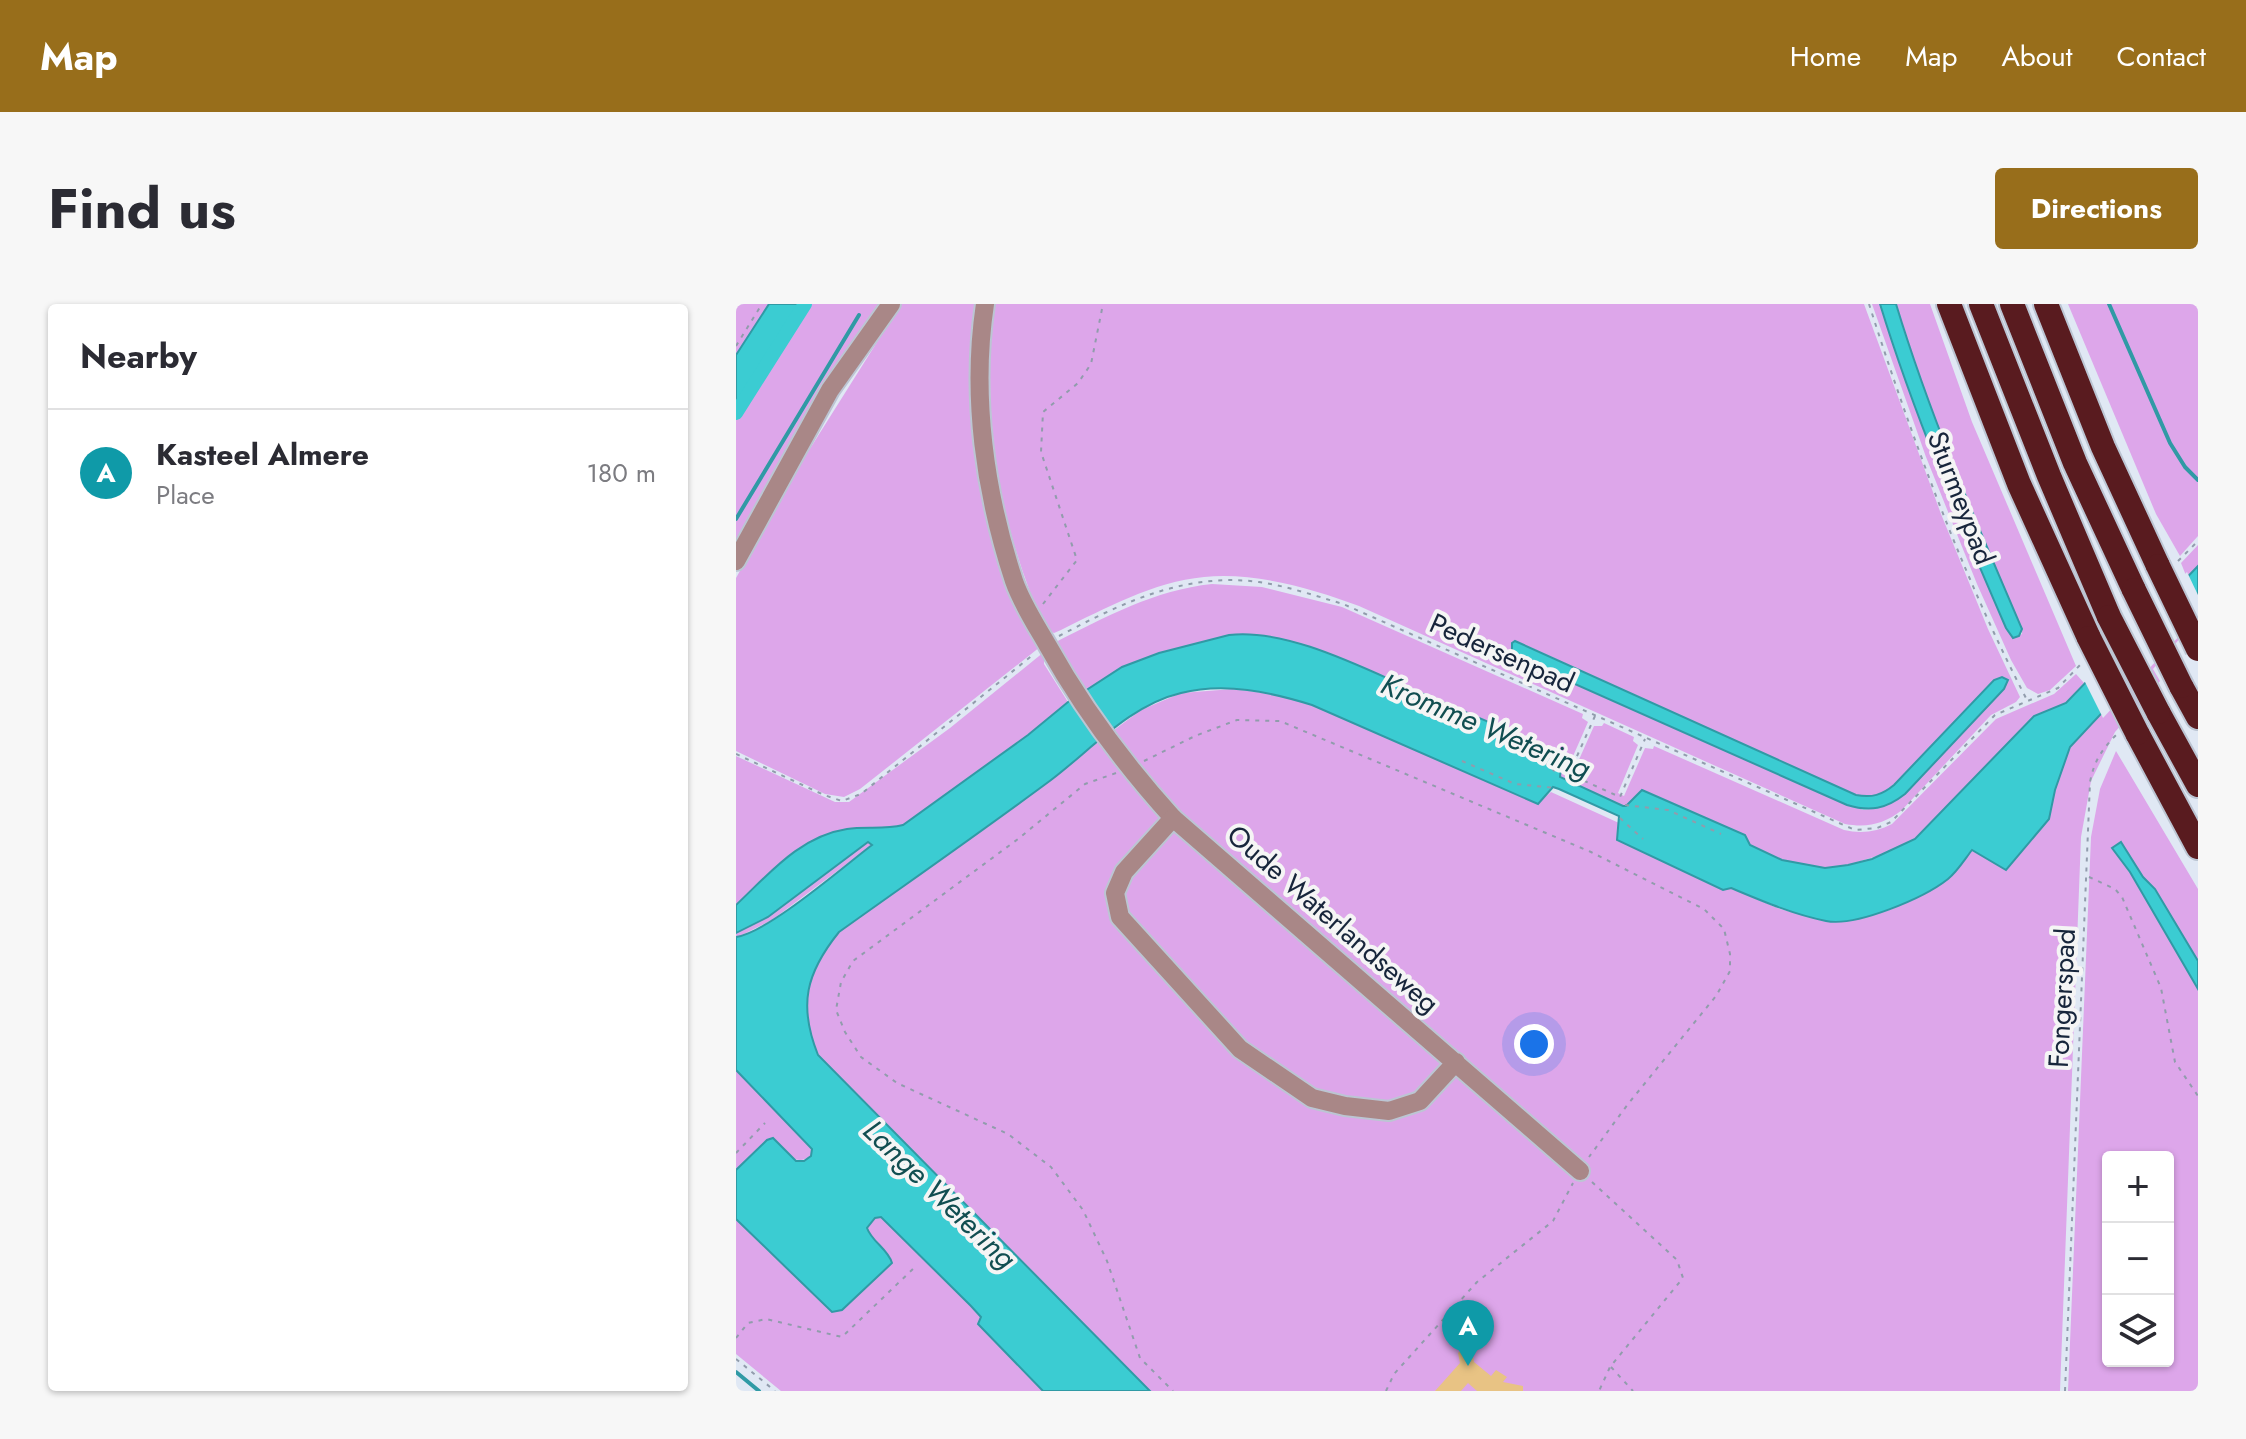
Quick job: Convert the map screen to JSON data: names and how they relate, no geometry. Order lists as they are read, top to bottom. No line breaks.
{"streets":{"street":["Oude Waterlandseweg"],"path":["Sturmeypad","Pedersenpad","Fongerspad"]},"crossings":[["Sturmeypad","Pedersenpad"],["Pedersenpad","Oude Waterlandseweg"]],"water":["Kromme Wetering","Lange Wetering"],"page":{"header":"Map","nav":["Home","Map","About","Contact"],"title":"Find us","buttons":"Directions","heading":"Nearby","list":[{"mark":"A","name":"Kasteel Almere","note":"Place","value":"180 m"}],"map_buttons":["+","−"],"pins":"A"}}
